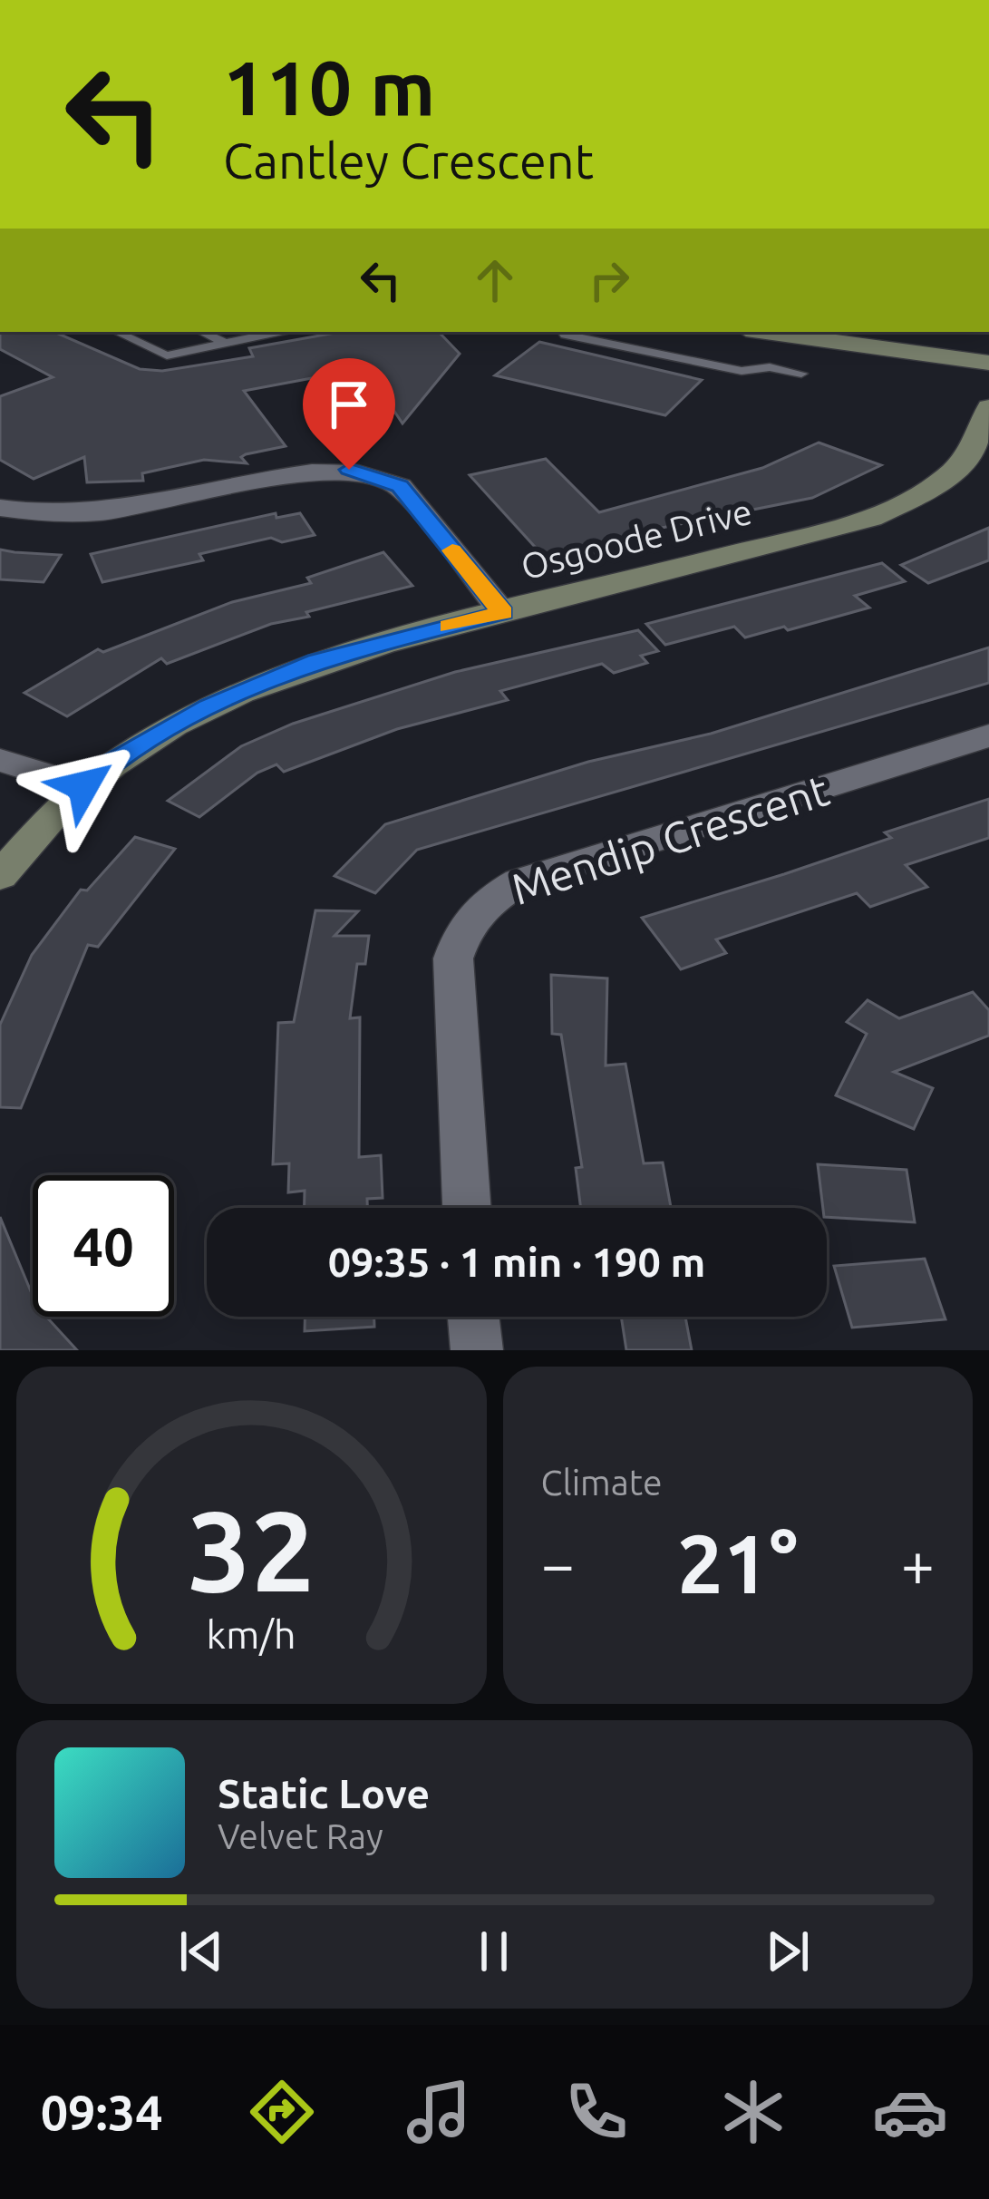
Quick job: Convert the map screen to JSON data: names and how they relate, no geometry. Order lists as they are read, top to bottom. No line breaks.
{"streets":{"street":["Osgoode Drive","Mendip Crescent"]},"page":{"turn":["110 m","Cantley Crescent"],"limit":"40","trip":"09:35 · 1 min · 190 m","tile":"Climate","heat":["−","21°","+"],"song":["Static Love","Velvet Ray"],"tabs":"09:34","gauge":["32","km/h"]}}
